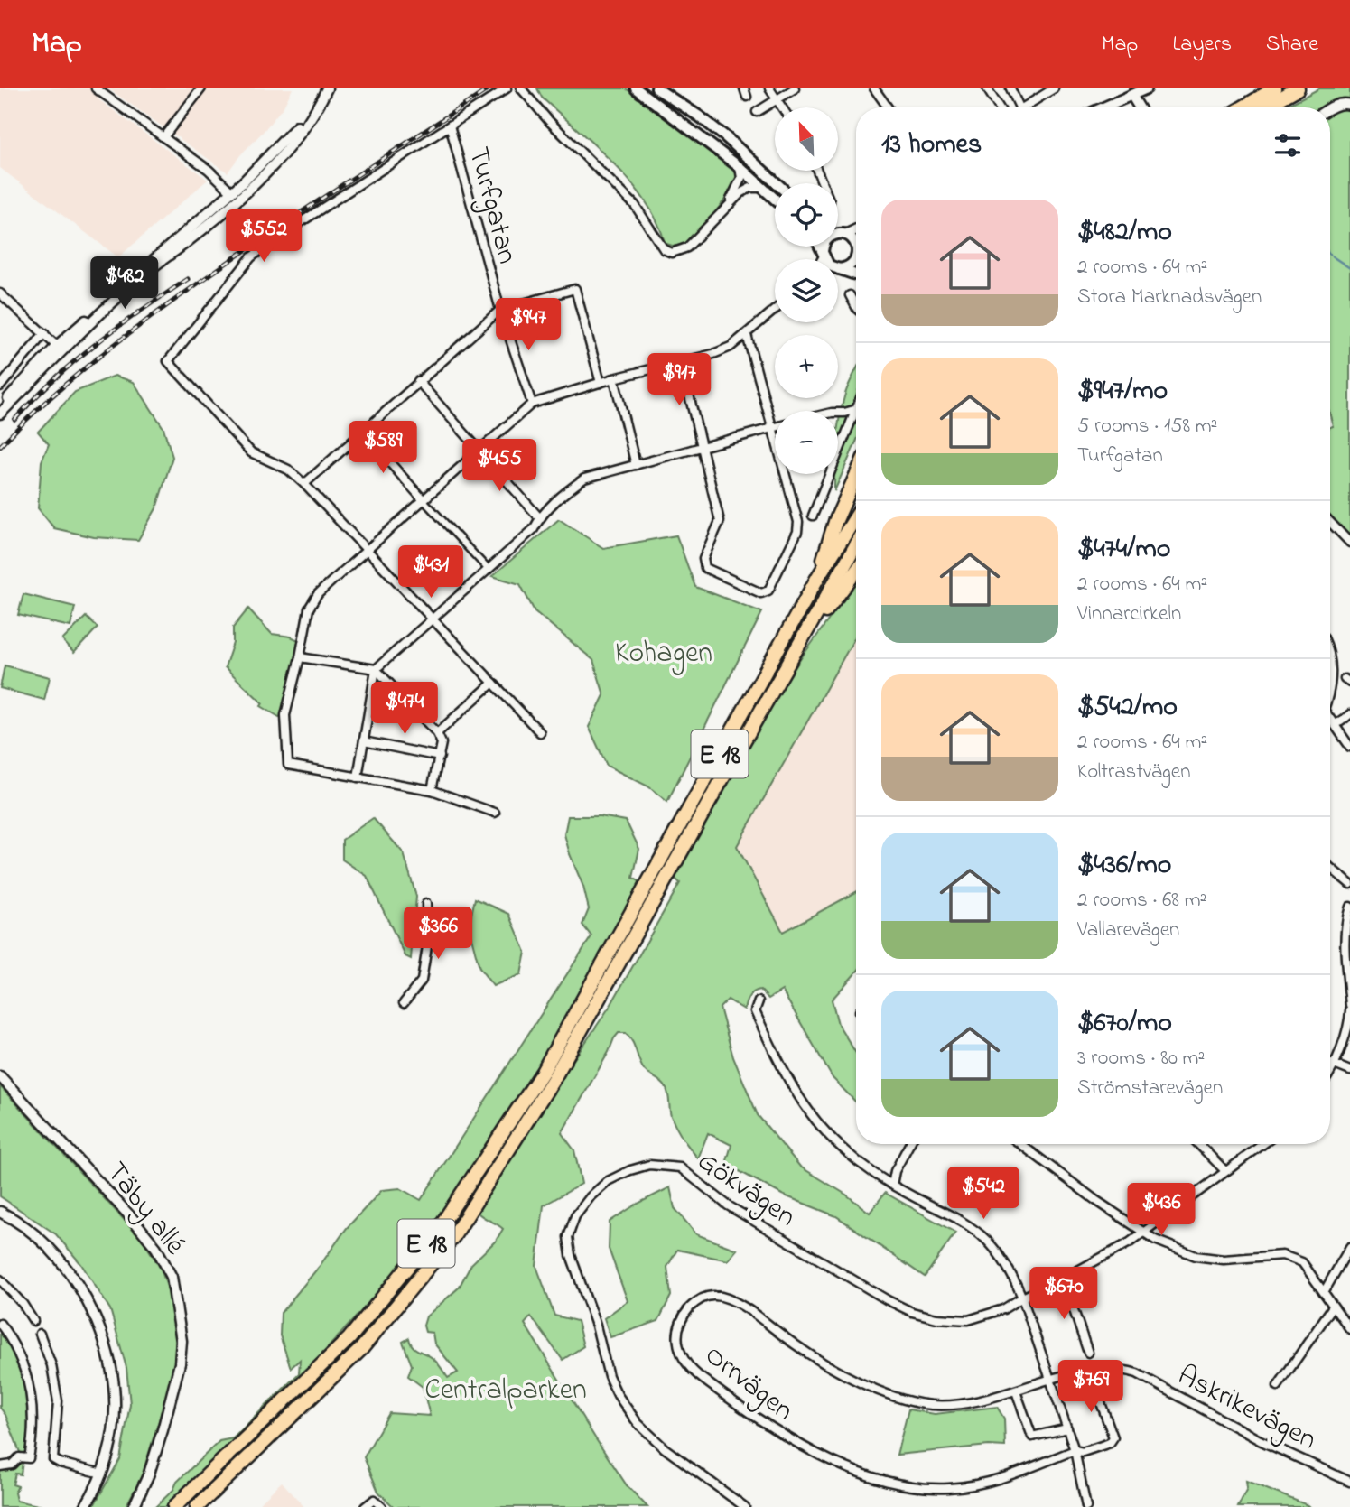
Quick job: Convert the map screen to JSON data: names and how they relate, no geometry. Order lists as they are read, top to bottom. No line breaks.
{"streets":{"highway":["E 18"],"street":["Turfgatan","Gökvägen","Täby allé","Orrvägen","Askrikevägen"]},"crossings":[["Orrvägen","Askrikevägen"]],"parks":["Kohagen","Centralparken"],"north":"top left","page":{"header":"Map","nav":["Map","Layers","Share"],"map_buttons":["+","−"],"heading":"13 homes","list":[{"name":"$482/mo","note":"2 rooms · 64 m² · Stora Marknadsvägen"},{"name":"$947/mo","note":"5 rooms · 158 m² · Turfgatan"},{"name":"$474/mo","note":"2 rooms · 64 m² · Vinnarcirkeln"},{"name":"$542/mo","note":"2 rooms · 64 m² · Koltrastvägen"},{"name":"$436/mo","note":"2 rooms · 68 m² · Vallarevägen"},{"name":"$670/mo","note":"3 rooms · 80 m² · Strömstarevägen"}],"price":["$552","$482","$947","$917","$589","$455","$431","$474","$366","$542","$436","$670","$769"]}}
